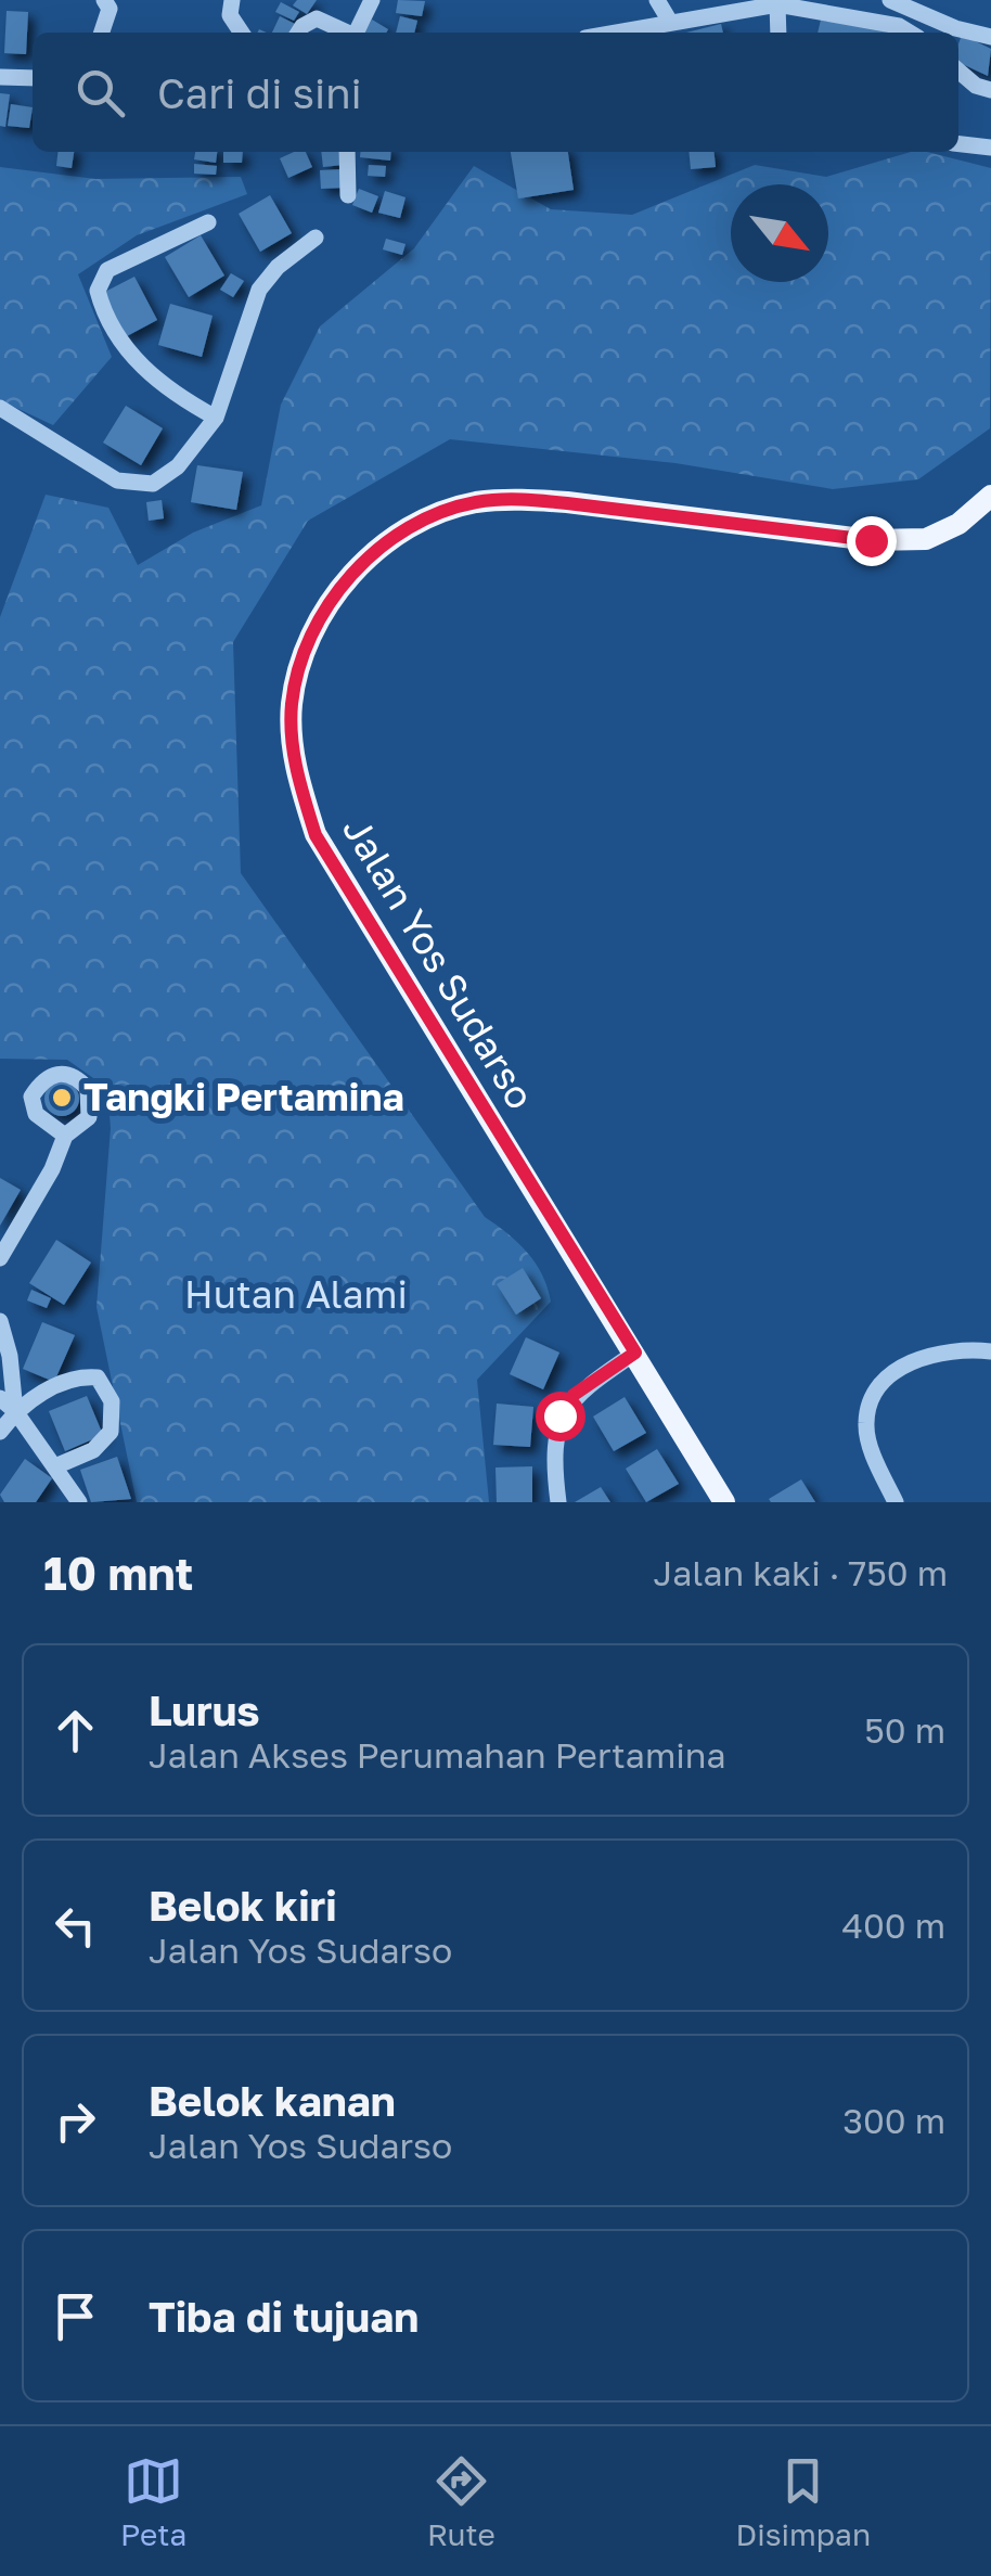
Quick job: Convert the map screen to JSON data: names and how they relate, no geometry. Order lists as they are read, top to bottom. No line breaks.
{"streets":{"main road":["Jalan Yos Sudarso"]},"parks":["Hutan Alami"],"places":["Tangki Pertamina"],"north":"bottom right","page":{"search":"Cari di sini","heading":["10 mnt","Jalan kaki · 750 m"],"list":[["Lurus","Jalan Akses Perumahan Pertamina","50 m"],["Belok kiri","Jalan Yos Sudarso","400 m"],["Belok kanan","Jalan Yos Sudarso","300 m"],"Tiba di tujuan"],"nav":["Peta","Rute","Disimpan"]}}
